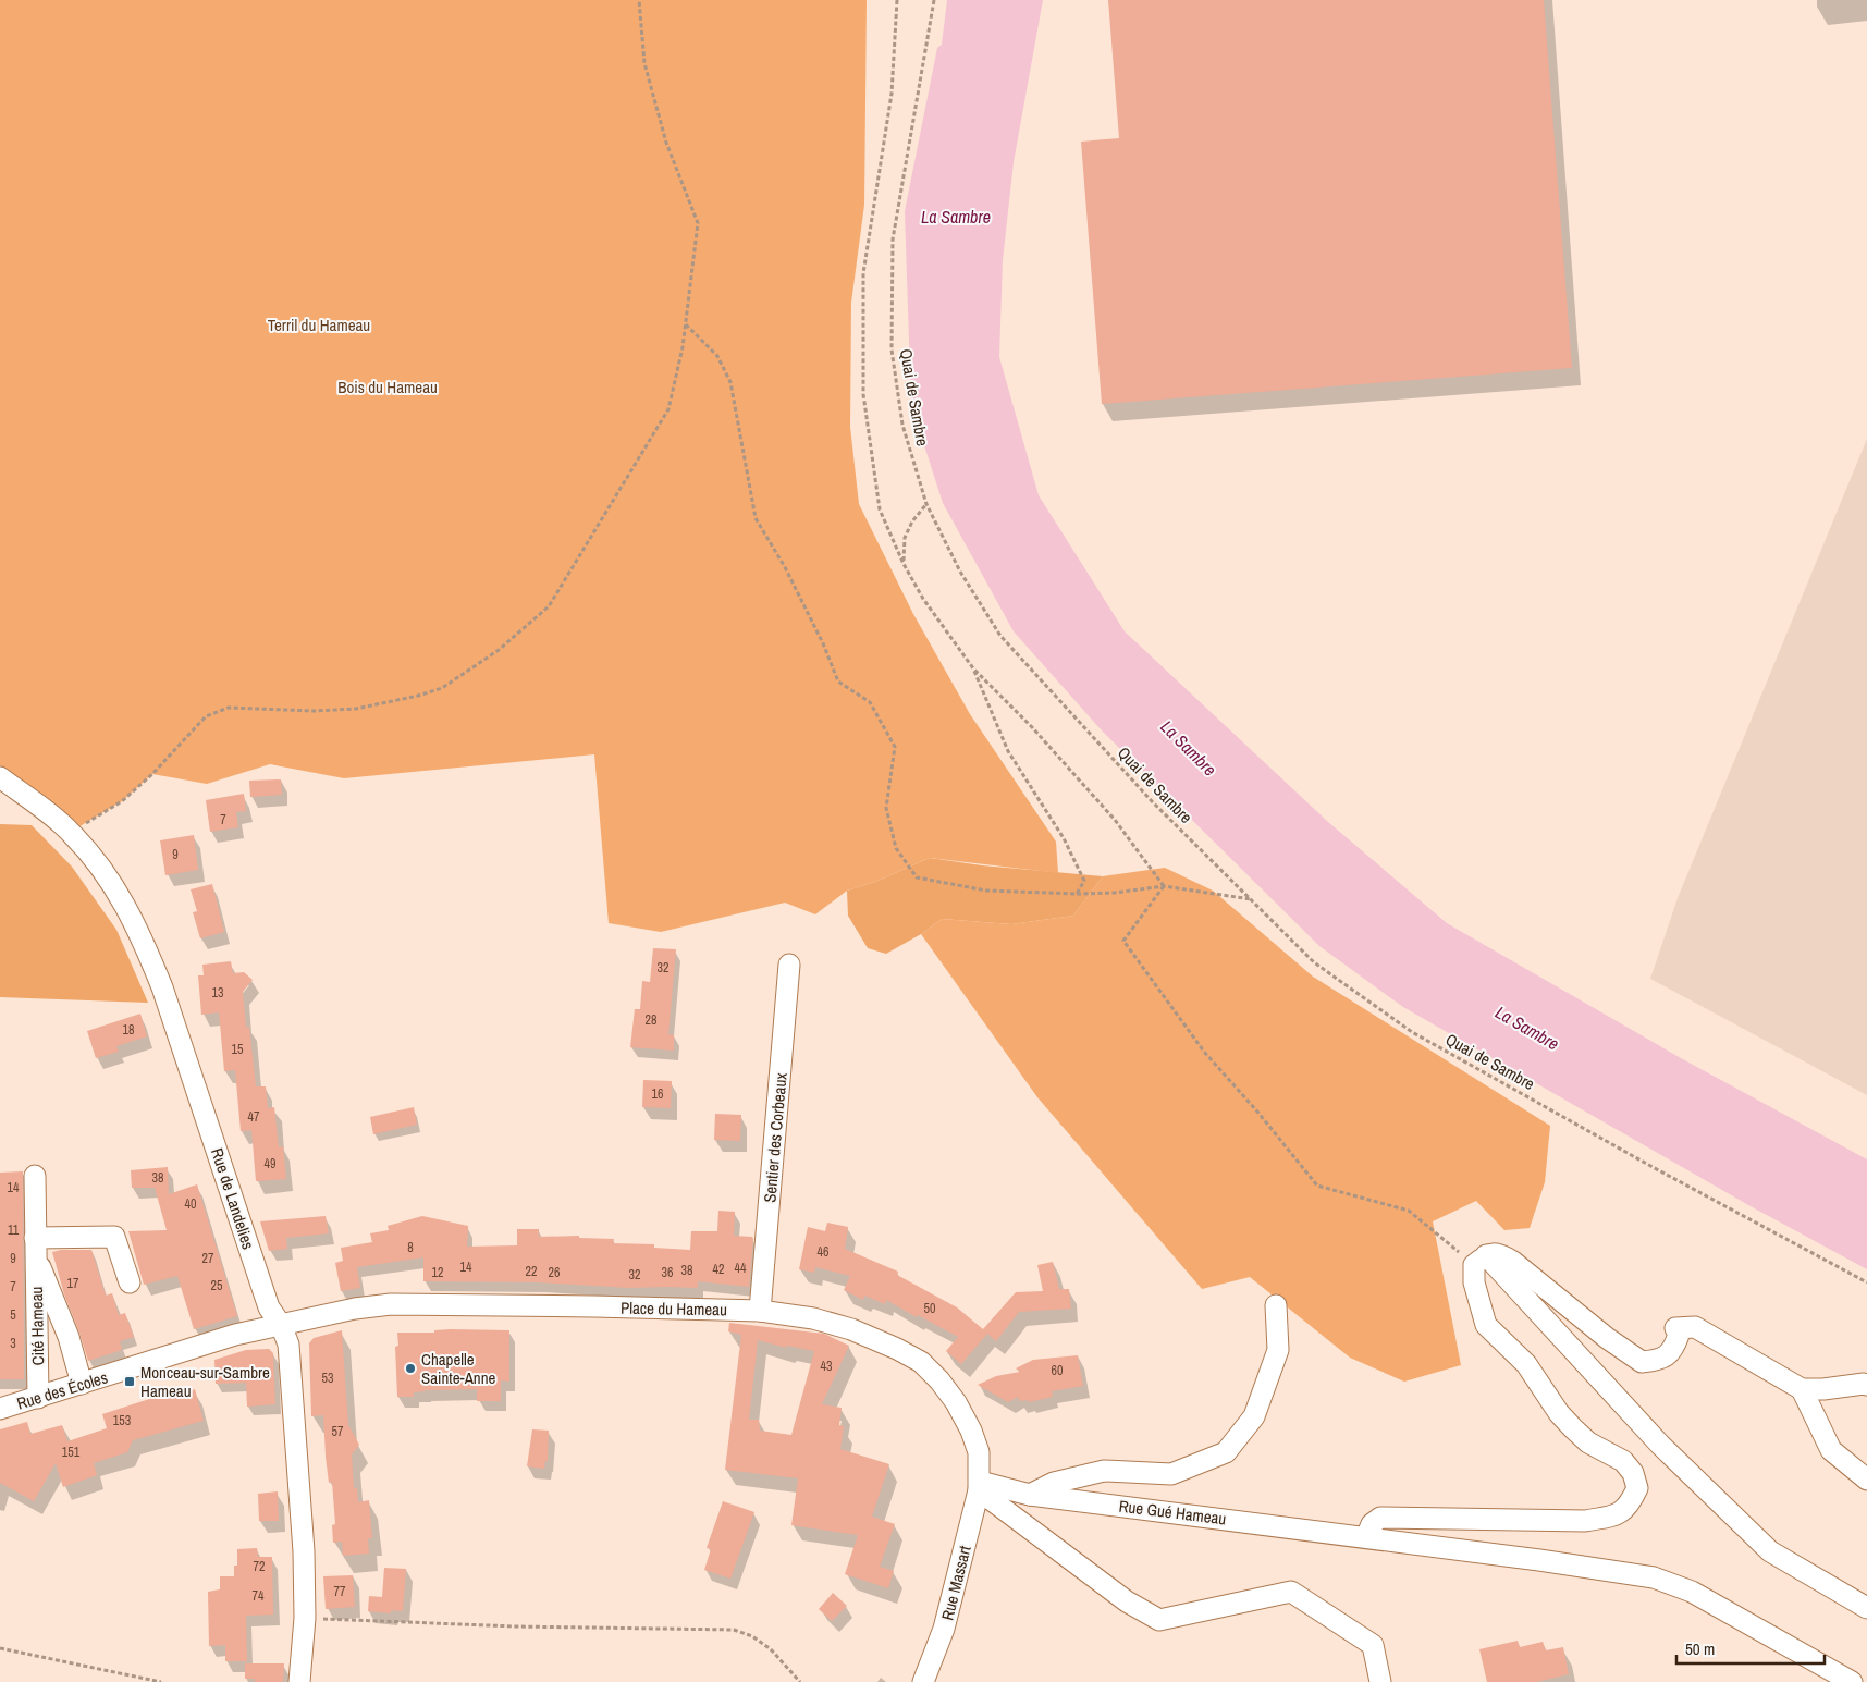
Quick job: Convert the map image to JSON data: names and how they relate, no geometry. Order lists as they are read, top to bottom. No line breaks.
{"streets":{"street":["Sentier des Corbeaux","Rue de Landelies","Place du Hameau","Cité Hameau","Rue des Écoles","Rue Gué Hameau","Rue Massart"],"path":["Quai de Sambre"]},"crossings":[["Sentier des Corbeaux","Place du Hameau"],["Rue de Landelies","Place du Hameau"],["Rue de Landelies","Rue des Écoles"],["Place du Hameau","Rue des Écoles"],["Place du Hameau","Rue Gué Hameau"],["Place du Hameau","Rue Massart"],["Cité Hameau","Rue des Écoles"],["Rue Gué Hameau","Rue Massart"]],"water":["La Sambre"],"parks":["Terril du Hameau","Bois du Hameau"],"places":{"other":["Chapelle Sainte-Anne"],"transit":["Monceau-sur-Sambre Hameau"]},"house_numbers":["7","9","32","13","28","18","15","16","47","49","38","14","40","11","8","46","9","27","14","44","42","38","22","12","26","36","32","17","25","7","50","5","3","43","60","53","153","57","151","72","77","74"],"scale_bar":"50 m"}
